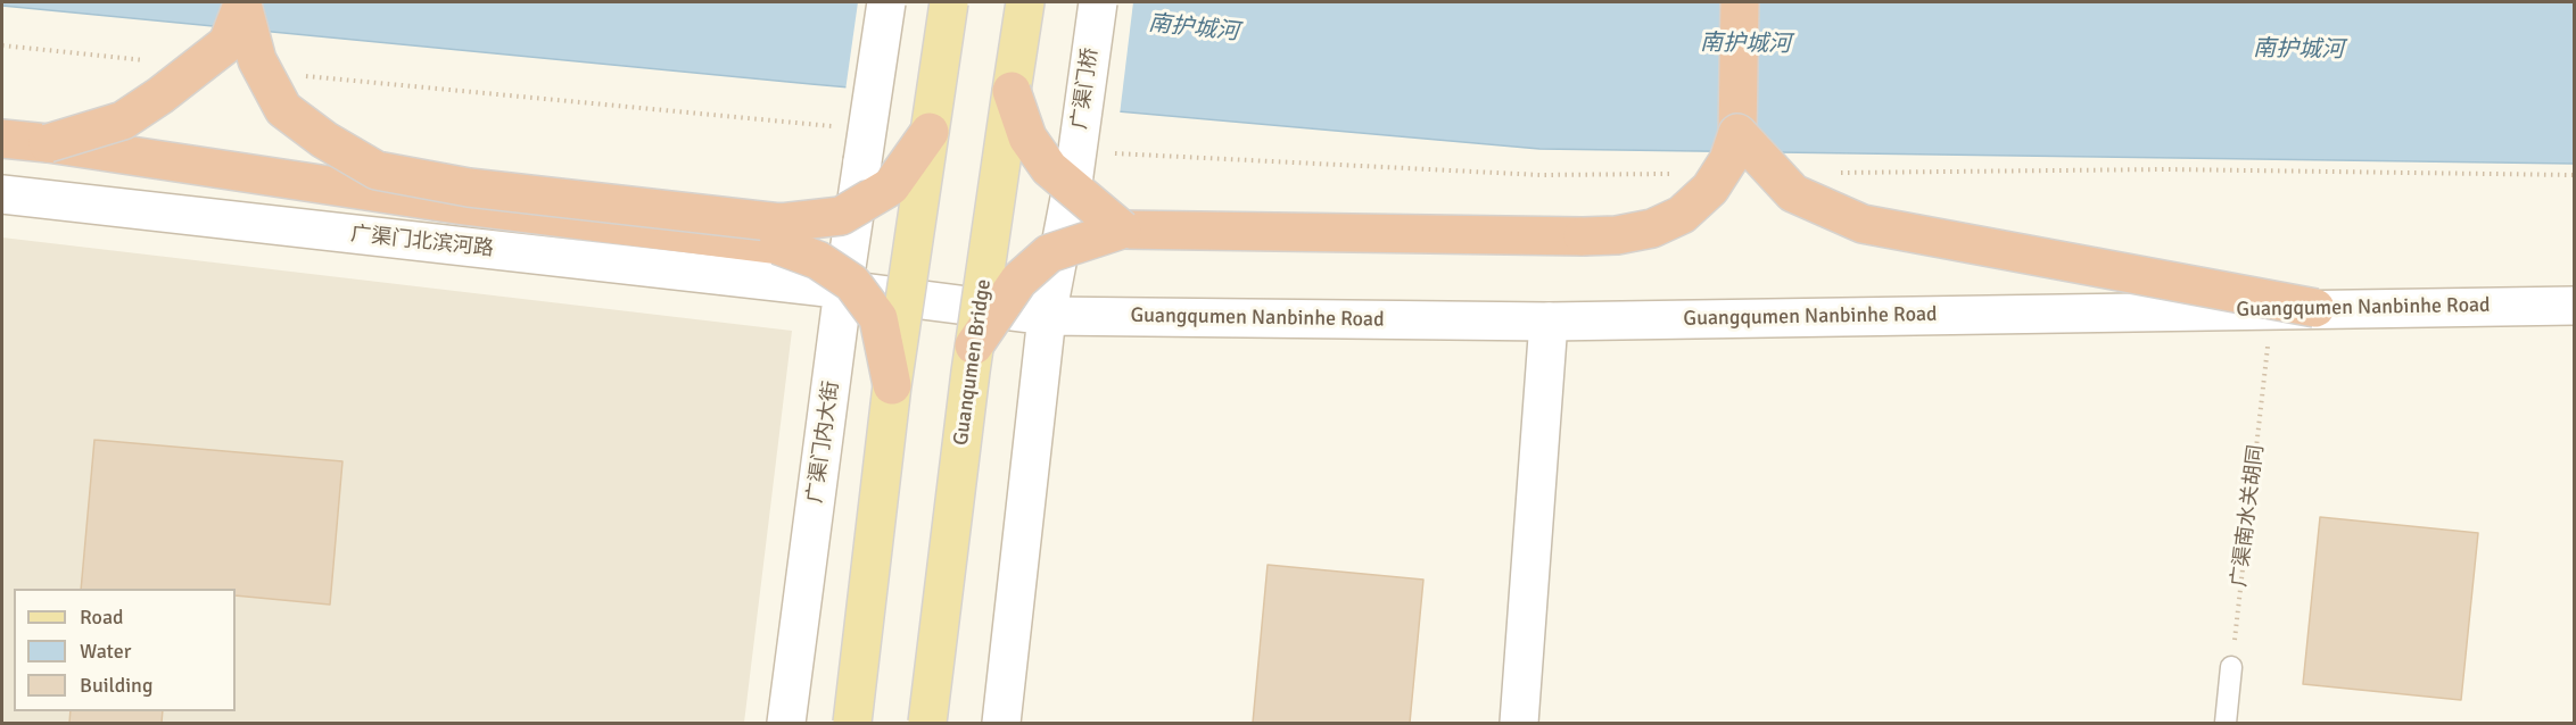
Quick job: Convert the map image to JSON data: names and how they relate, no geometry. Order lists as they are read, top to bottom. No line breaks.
{"streets":{"main road":["Guanqumen Bridge"],"street":["广渠门桥","广渠门北滨河路","Guangqumen Nanbinhe Road","广渠门内大街"],"path":["广渠南水关胡同"]},"crossings":[["广渠门桥","广渠门北滨河路"],["广渠门桥","Guangqumen Nanbinhe Road"],["广渠门北滨河路","Guangqumen Nanbinhe Road"],["广渠门北滨河路","广渠门内大街"],["Guangqumen Nanbinhe Road","广渠南水关胡同"]],"water":["南护城河"],"legend":["Road","Water","Building"]}
